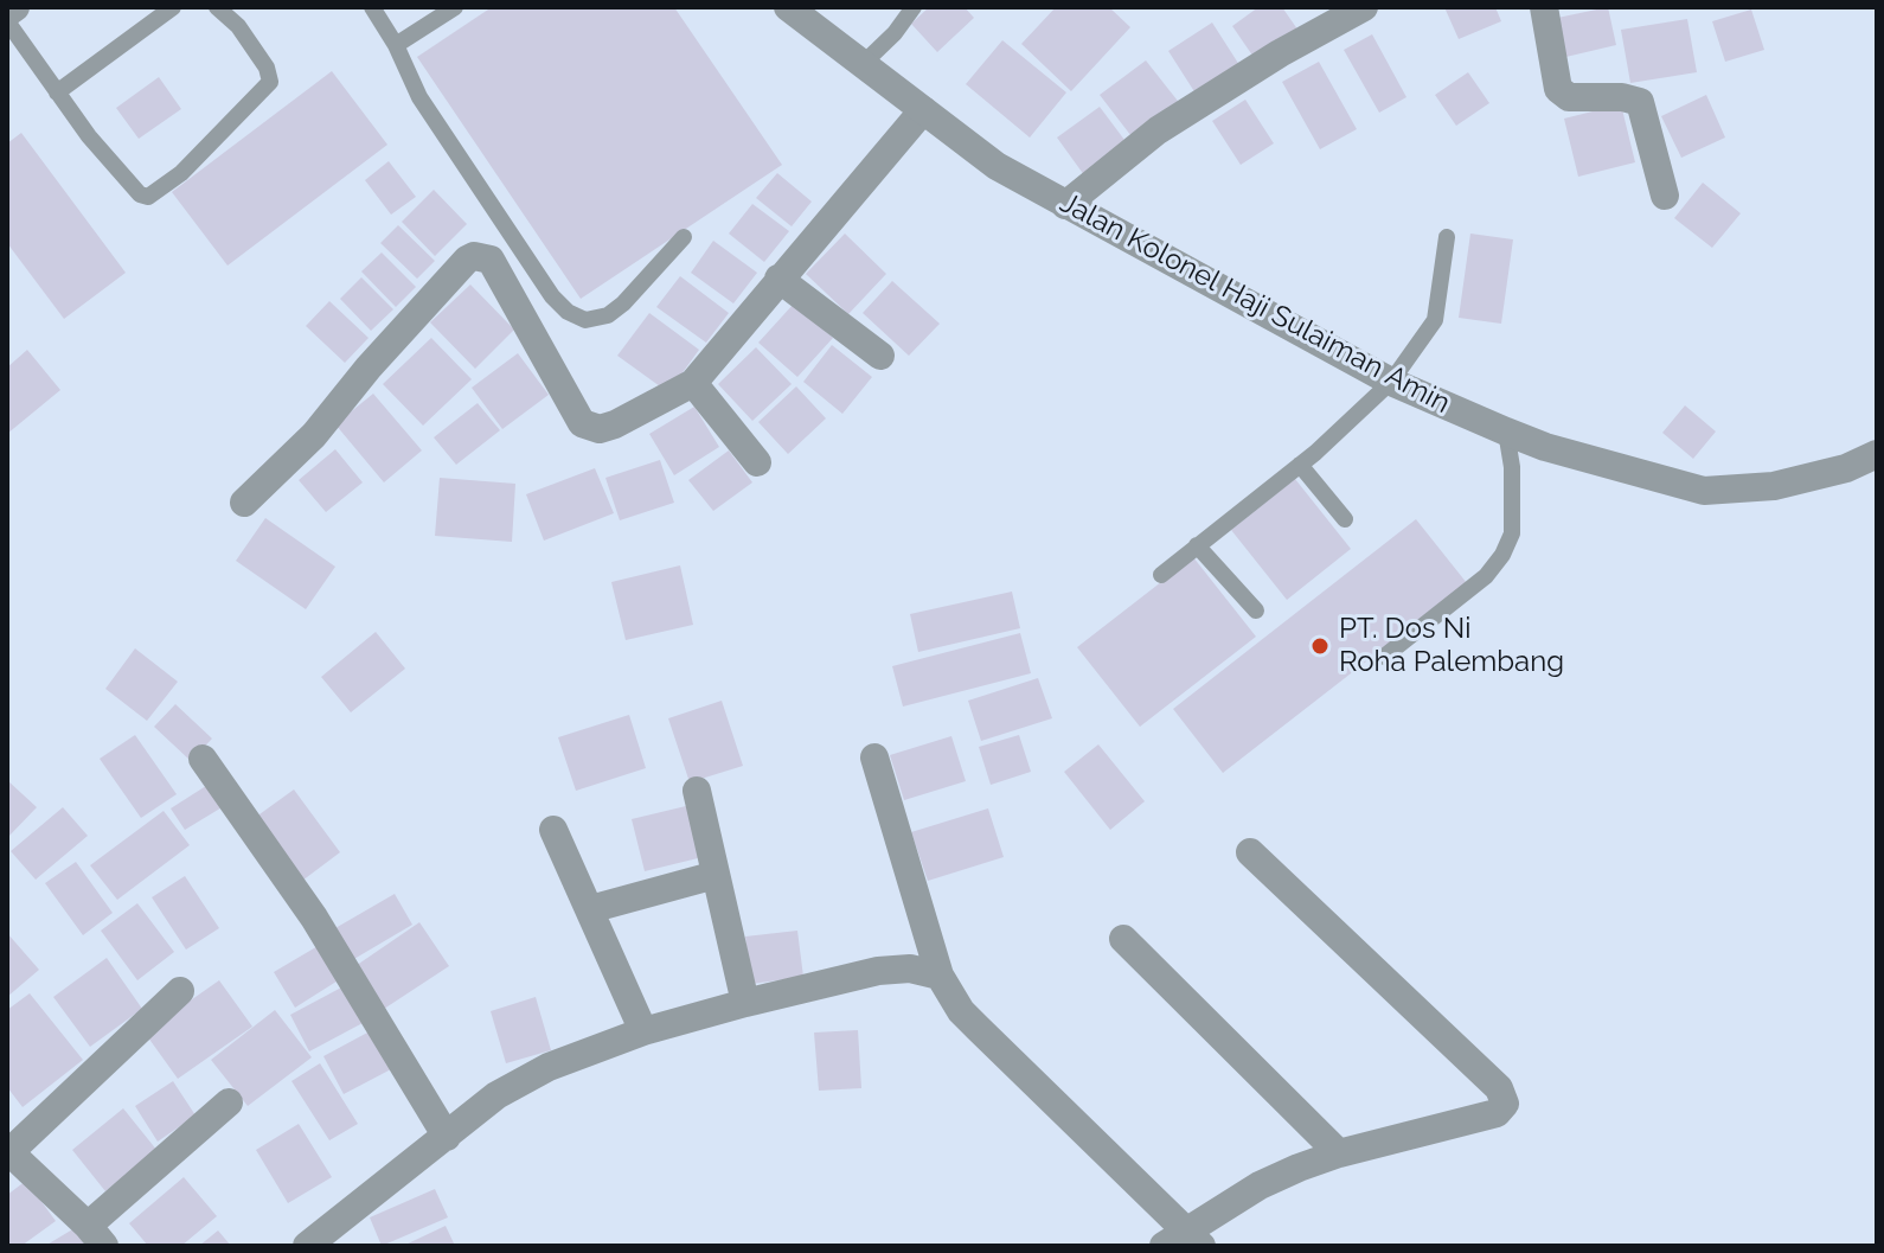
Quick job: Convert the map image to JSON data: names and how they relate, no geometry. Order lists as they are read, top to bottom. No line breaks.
{"streets":{"street":["Jalan Kolonel Haji Sulaiman Amin"]},"places":["PT. Dos Ni Roha Palembang"]}
